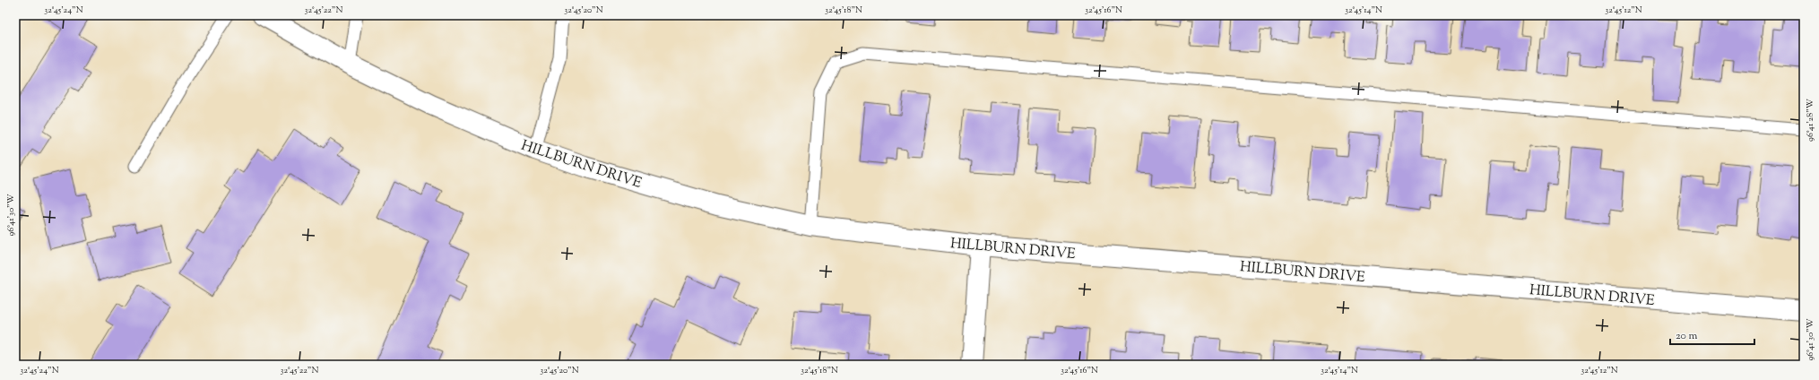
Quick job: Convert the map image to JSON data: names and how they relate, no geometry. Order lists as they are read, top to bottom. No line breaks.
{"streets":{"street":["HILLBURN DRIVE"]},"scale_bar":"20 m","coordinates":["32°45'24\"N","32°45'22\"N","32°45'20\"N","32°45'18\"N","32°45'16\"N","32°45'14\"N","32°45'12\"N","96°41'28\"W","96°41'30\"W"]}
